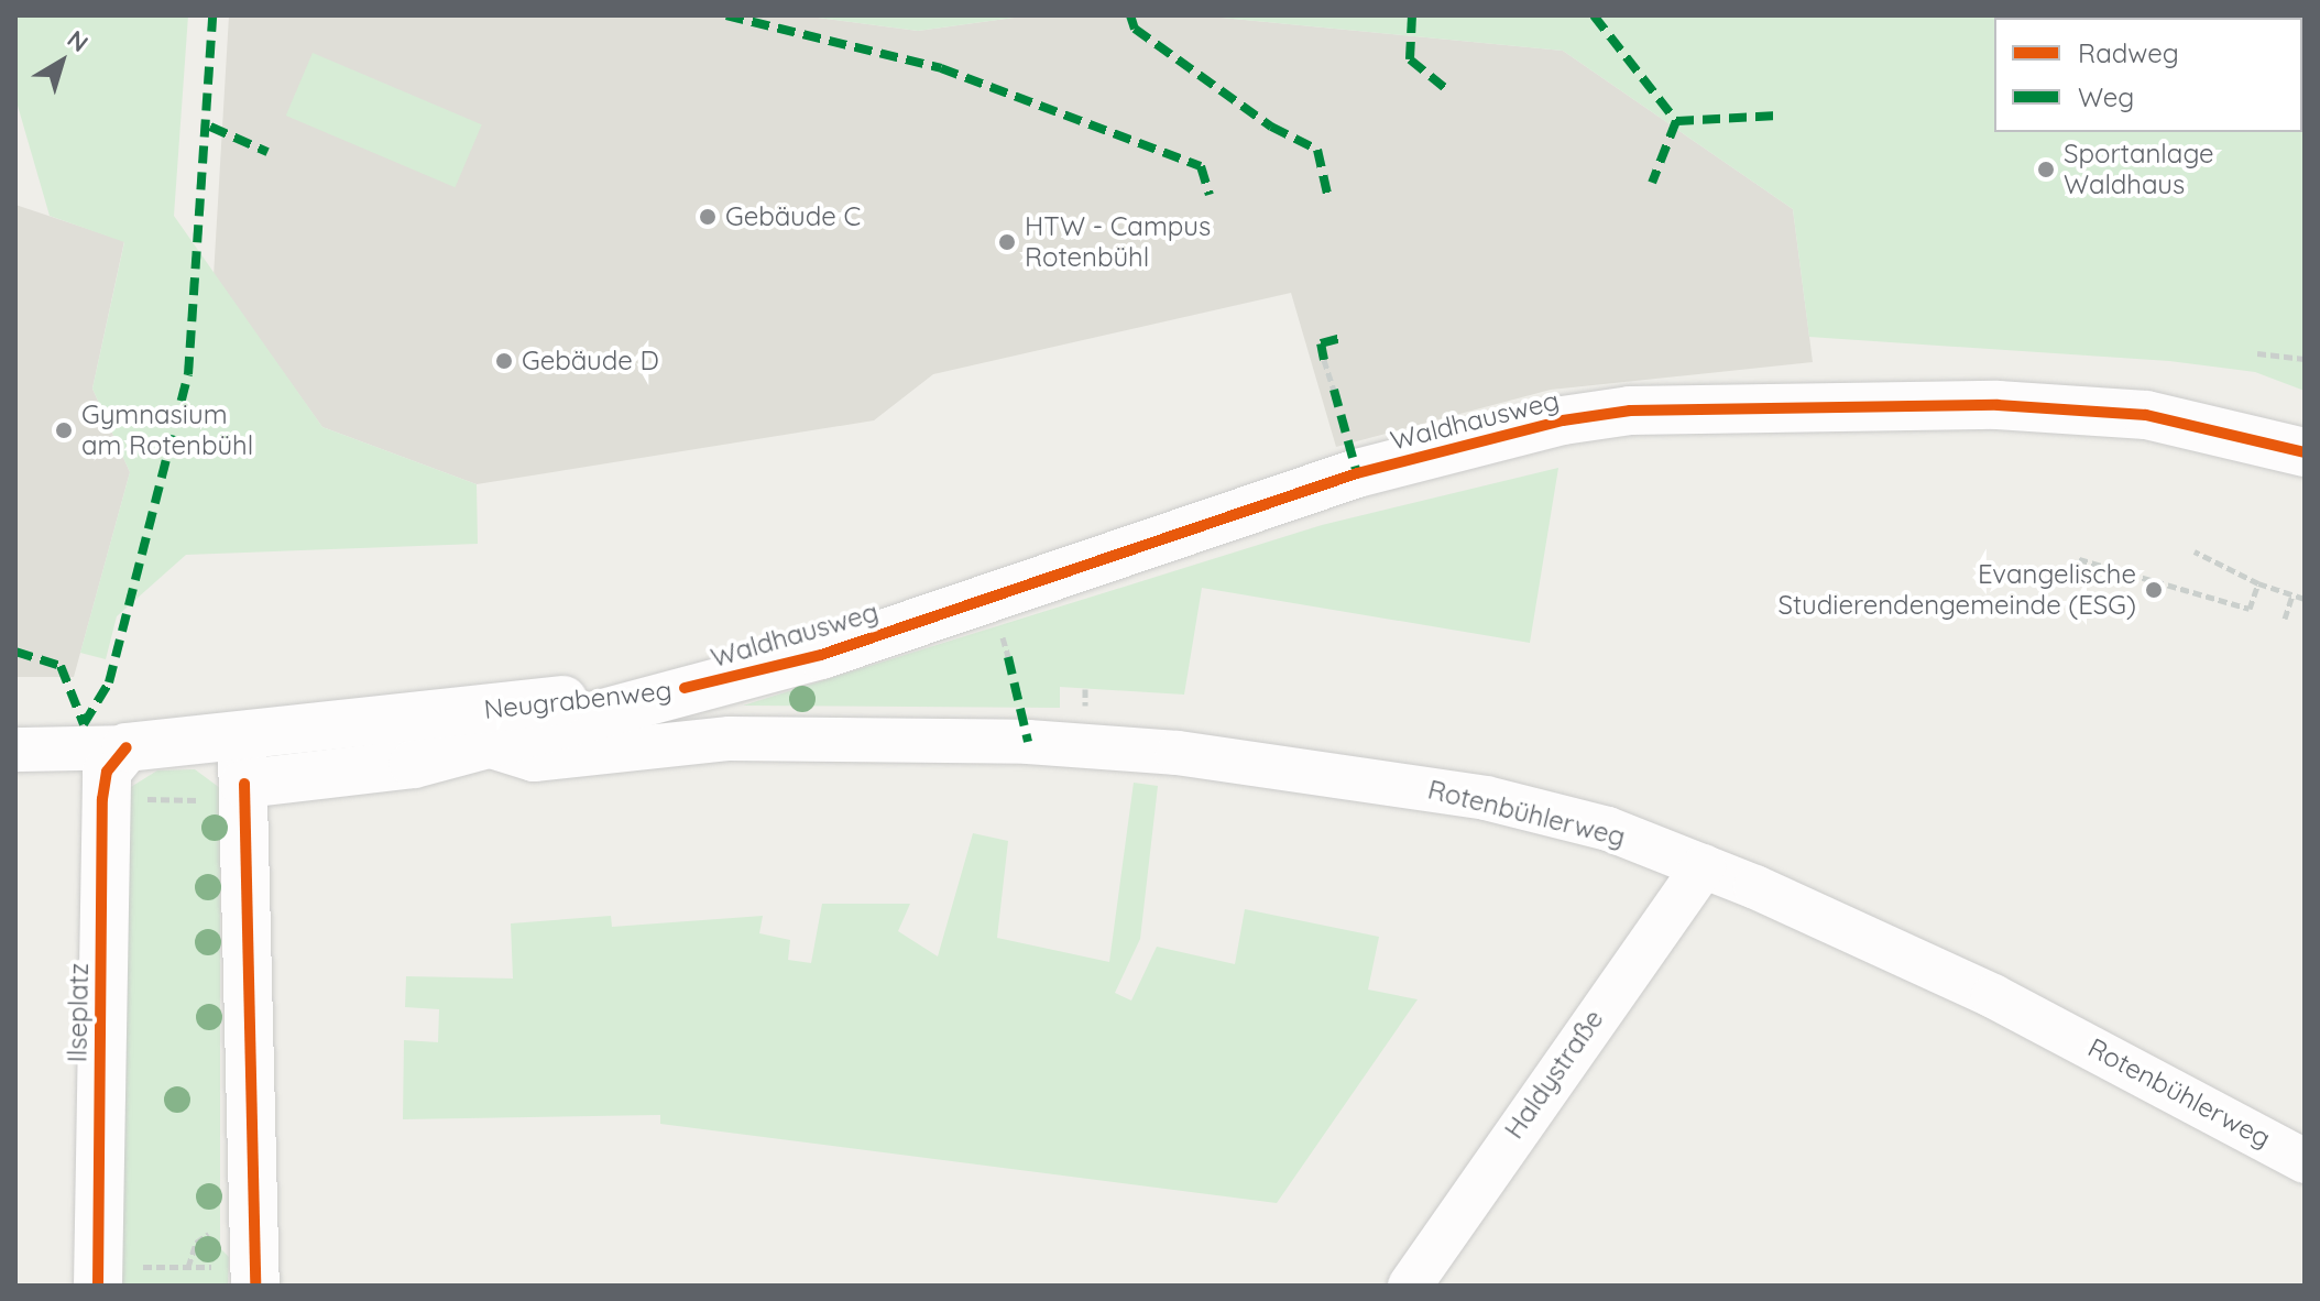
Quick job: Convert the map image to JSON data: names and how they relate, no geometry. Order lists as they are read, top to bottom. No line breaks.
{"streets":{"main road":["Waldhausweg","Neugrabenweg","Ilseplatz"],"street":["Rotenbühlerweg","Haldystraße"]},"crossings":[["Waldhausweg","Neugrabenweg"],["Neugrabenweg","Rotenbühlerweg"],["Rotenbühlerweg","Haldystraße"]],"places":["Sportanlage Waldhaus","Gebäude C","HTW - Campus Rotenbühl","Gebäude D","Gymnasium am Rotenbühl","Evangelische Studierendengemeinde (ESG)"],"legend":["Radweg","Weg"],"north":"top right"}
